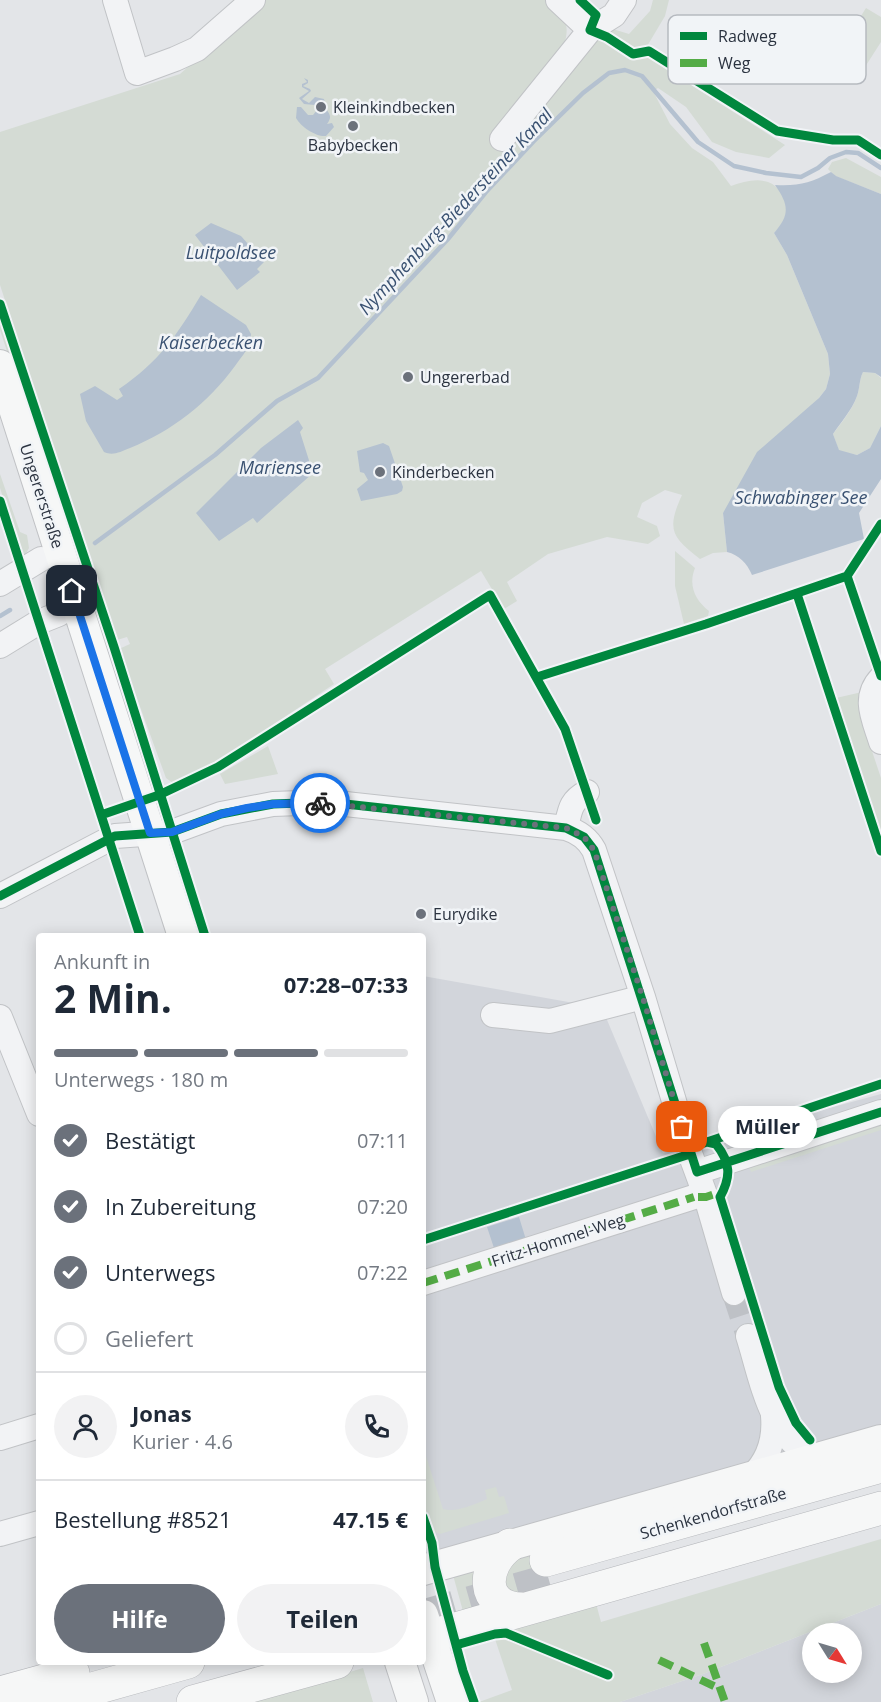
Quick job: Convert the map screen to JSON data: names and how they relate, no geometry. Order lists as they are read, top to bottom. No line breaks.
{"streets":{"highway":["Schenkendorfstraße"],"main road":["Ungererstraße"],"street":["Fritz-Hommel-Weg"]},"water":["Nymphenburg-Biedersteiner Kanal","Luitpoldsee","Kaiserbecken","Mariensee","Schwabinger See"],"places":["Kleinkindbecken","Babybecken","Ungererbad","Kinderbecken","Eurydike","Müller"],"legend":["Radweg","Weg"],"north":"bottom right","page":{"heading":["2 Min.","Ankunft in","07:28–07:33"],"panel":["Jonas","Kurier · 4.6","Bestellung #8521","47.15 €"],"bar":"Unterwegs · 180 m","bubble":"Müller","list":[["Bestätigt","07:11"],["In Zubereitung","07:20"],["Unterwegs","07:22"],"Geliefert"],"buttons":["Hilfe","Teilen"]}}
